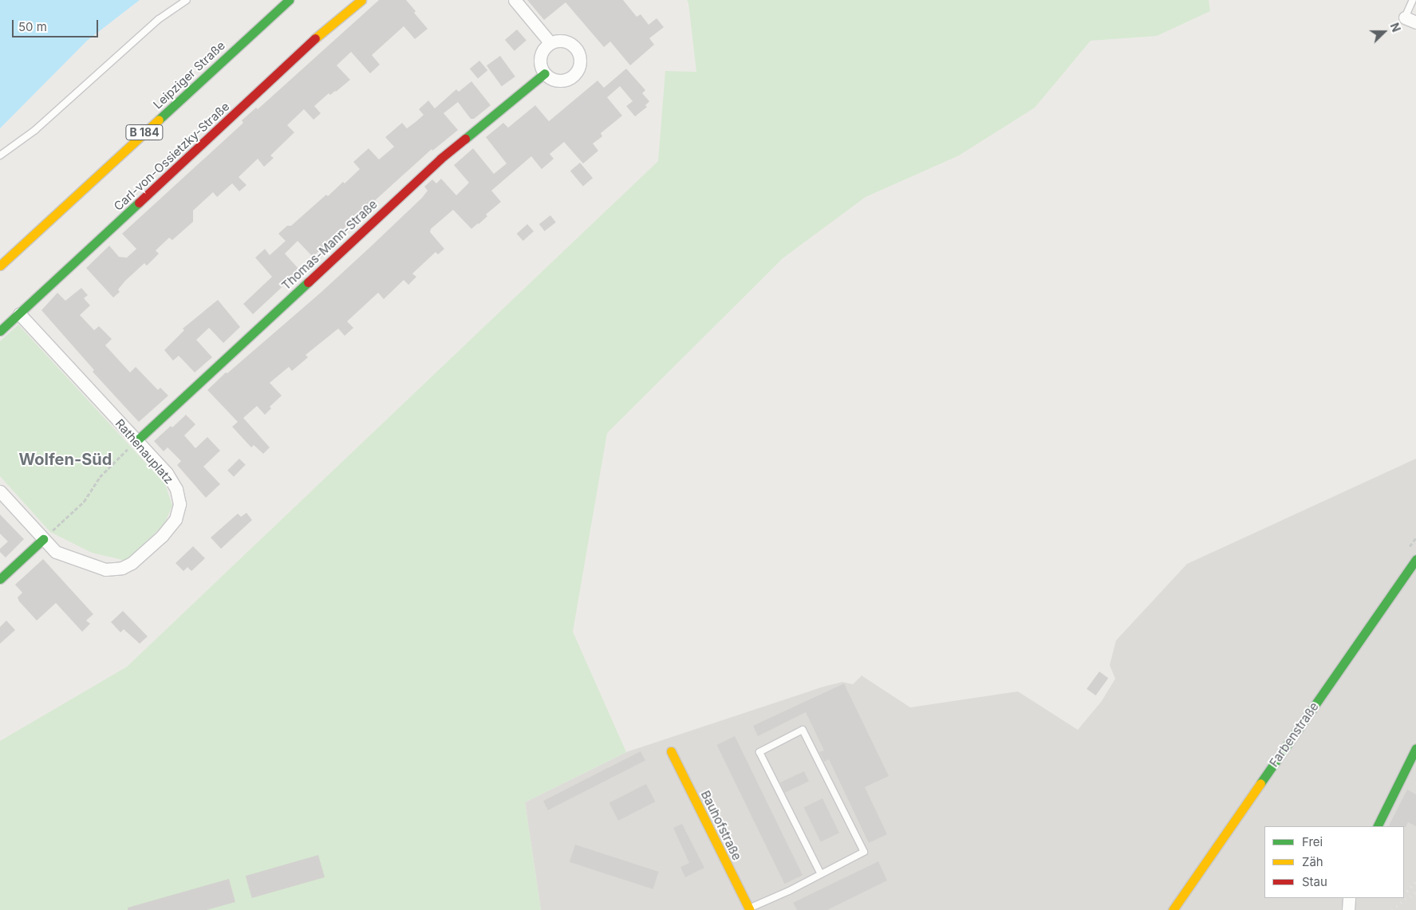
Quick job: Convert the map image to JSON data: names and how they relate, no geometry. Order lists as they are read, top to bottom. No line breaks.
{"streets":{"street":["Leipziger Straße","B 184","Carl-von-Ossietzky-Straße","Thomas-Mann-Straße","Rathenauplatz","Farbenstraße","Bauhofstraße"]},"crossings":[["Carl-von-Ossietzky-Straße","Rathenauplatz"],["Thomas-Mann-Straße","Rathenauplatz"]],"districts":["Wolfen-Süd"],"legend":["Frei","Zäh","Stau"],"scale_bar":"50 m","north":"right"}
